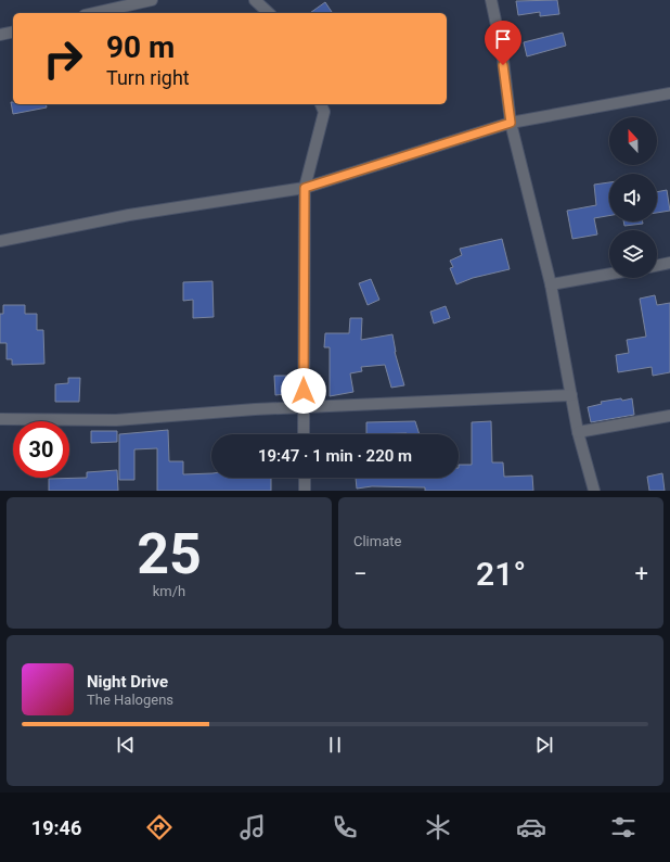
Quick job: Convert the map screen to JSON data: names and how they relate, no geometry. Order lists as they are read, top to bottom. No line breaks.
{"north":"top","page":{"turn":["90 m","Turn right"],"limit":"30","trip":"19:47 · 1 min · 220 m","tile":[["25","km/h"],"Climate"],"heat":["−","21°","+"],"song":["Night Drive","The Halogens"],"tabs":"19:46"}}
